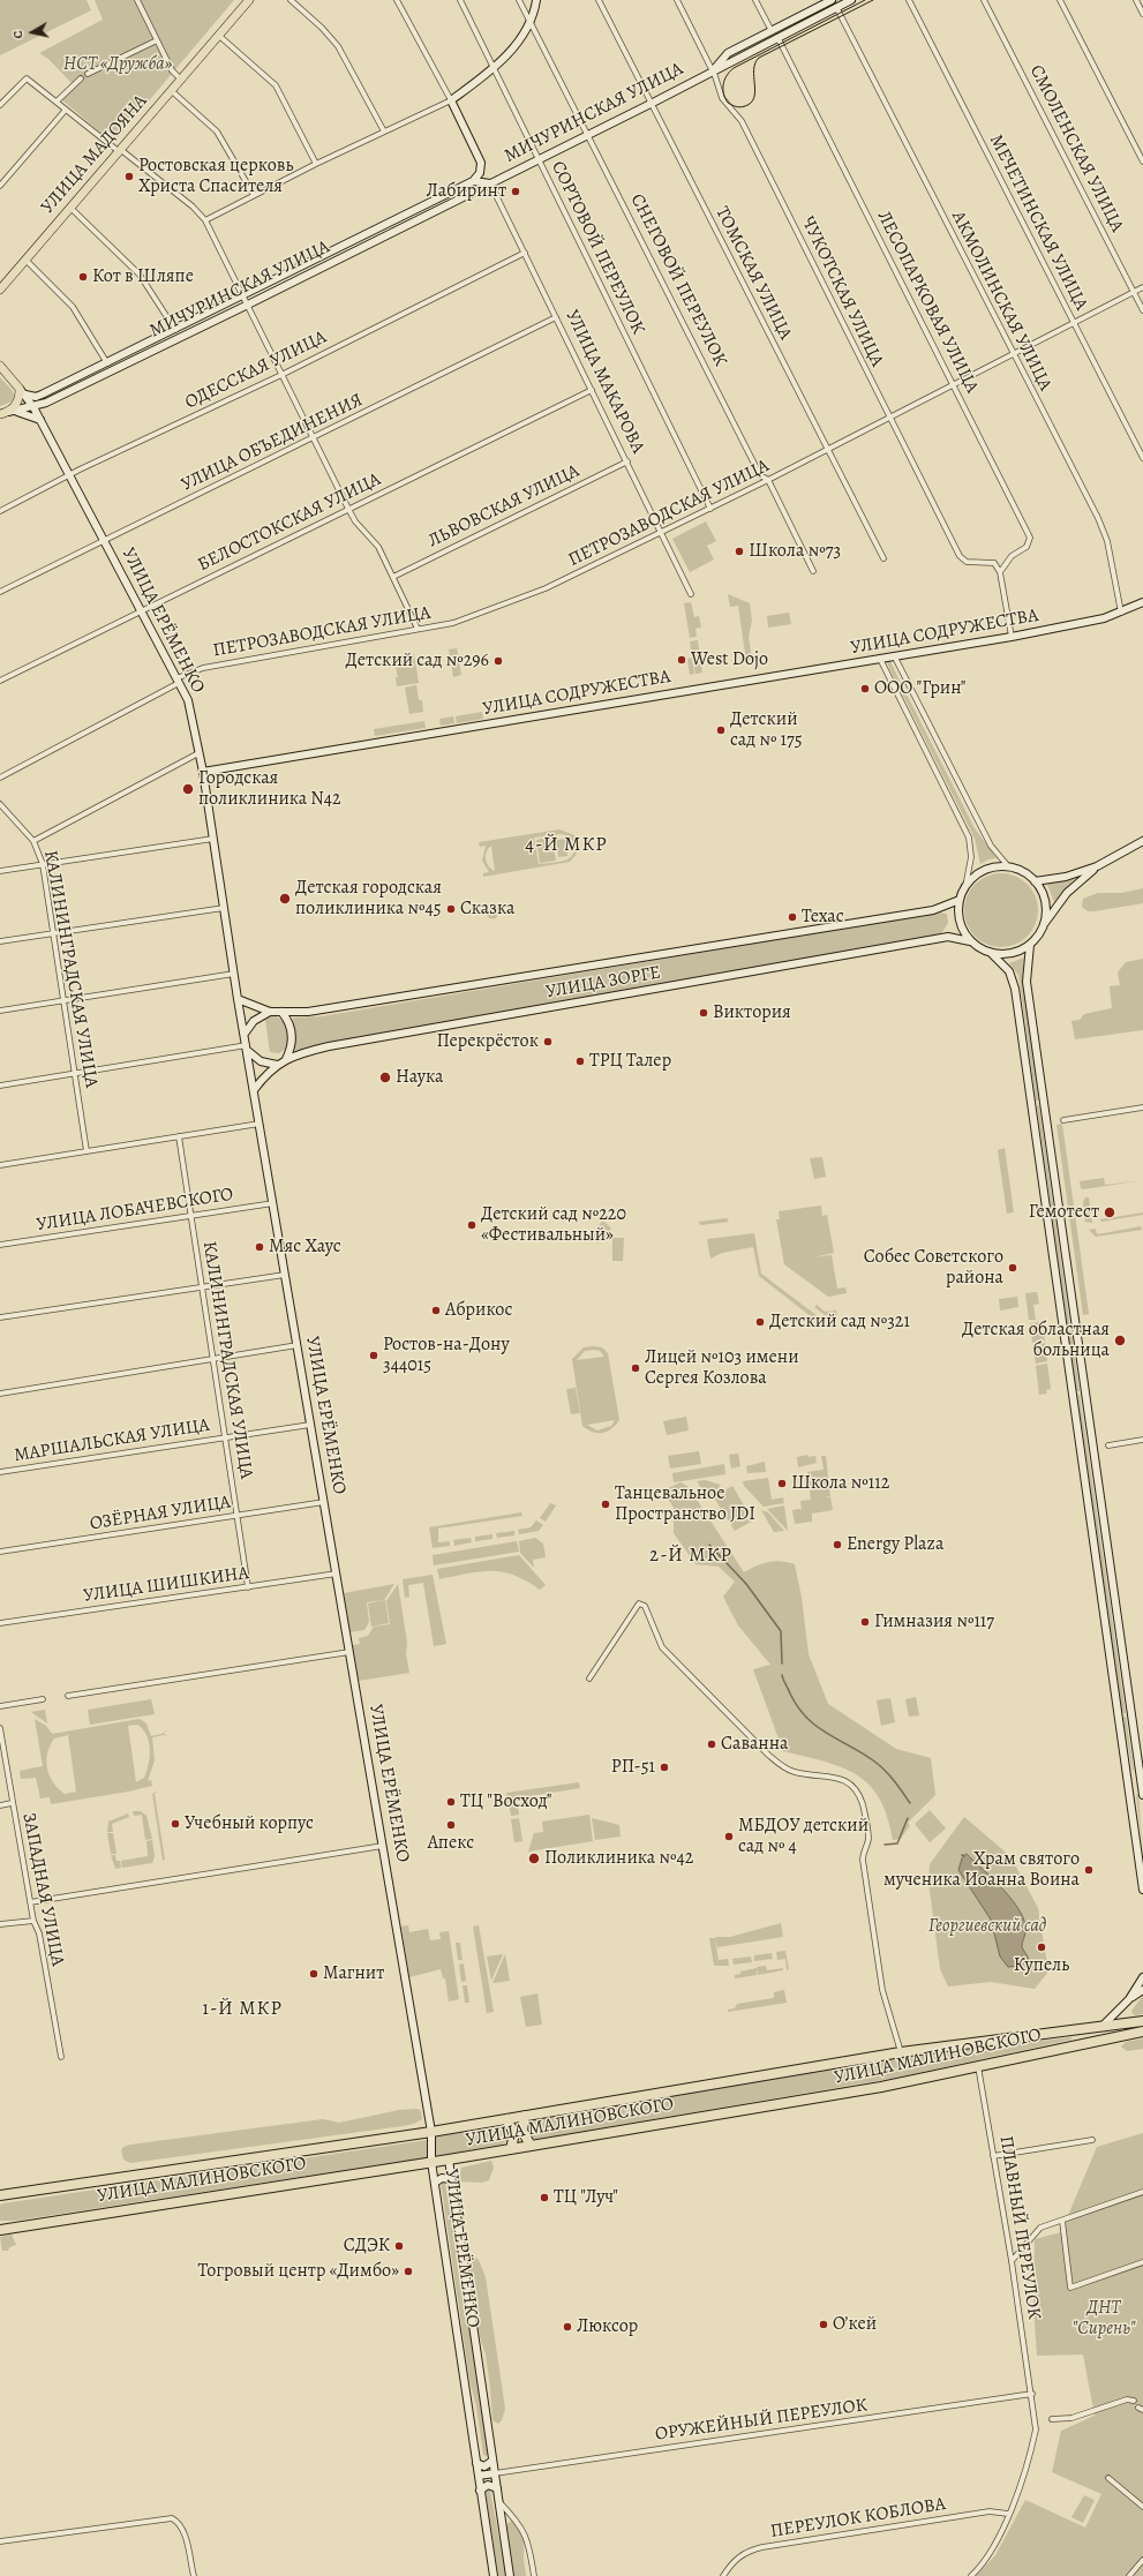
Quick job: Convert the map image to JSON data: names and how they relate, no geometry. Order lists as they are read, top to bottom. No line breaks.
{"streets":{"highway":["УЛИЦА МАЛИНОВСКОГО"],"main road":["МИЧУРИНСКАЯ УЛИЦА","УЛИЦА МАДОЯНА","УЛИЦА ЕРЁМЕНКО","УЛИЦА СОДРУЖЕСТВА","УЛИЦА ЗОРГЕ"],"street":["СМОЛЕНСКАЯ УЛИЦА","МЕЧЕТИНСКАЯ УЛИЦА","СОРТОВОЙ ПЕРЕУЛОК","ТОМСКАЯ УЛИЦА","СНЕГОВОЙ ПЕРЕУЛОК","ЧУКОТСКАЯ УЛИЦА","АКМОЛИНСКАЯ УЛИЦА","ЛЕСОПАРКОВАЯ УЛИЦА","ОДЕССКАЯ УЛИЦА","УЛИЦА МАКАРОВА","УЛИЦА ОБЪЕДИНЕНИЯ","ЛЬВОВСКАЯ УЛИЦА","ПЕТРОЗАВОДСКАЯ УЛИЦА","БЕЛОСТОКСКАЯ УЛИЦА","КАЛИНИНГРАДСКАЯ УЛИЦА","УЛИЦА ЛОБАЧЕВСКОГО","МАРШАЛЬСКАЯ УЛИЦА","ОЗЁРНАЯ УЛИЦА","УЛИЦА ШИШКИНА","ЗАПАДНАЯ УЛИЦА","ПЛАВНЫЙ ПЕРЕУЛОК","ОРУЖЕЙНЫЙ ПЕРЕУЛОК","ПЕРЕУЛОК КОБЛОВА"]},"crossings":[["МИЧУРИНСКАЯ УЛИЦА","СОРТОВОЙ ПЕРЕУЛОК"],["МИЧУРИНСКАЯ УЛИЦА","ТОМСКАЯ УЛИЦА"],["МИЧУРИНСКАЯ УЛИЦА","СНЕГОВОЙ ПЕРЕУЛОК"],["МИЧУРИНСКАЯ УЛИЦА","ЧУКОТСКАЯ УЛИЦА"],["МИЧУРИНСКАЯ УЛИЦА","АКМОЛИНСКАЯ УЛИЦА"],["МИЧУРИНСКАЯ УЛИЦА","ЛЕСОПАРКОВАЯ УЛИЦА"],["МИЧУРИНСКАЯ УЛИЦА","УЛИЦА МАКАРОВА"],["МИЧУРИНСКАЯ УЛИЦА","УЛИЦА ЕРЁМЕНКО"],["СМОЛЕНСКАЯ УЛИЦА","ПЕТРОЗАВОДСКАЯ УЛИЦА"],["МЕЧЕТИНСКАЯ УЛИЦА","ПЕТРОЗАВОДСКАЯ УЛИЦА"],["СОРТОВОЙ ПЕРЕУЛОК","ПЕТРОЗАВОДСКАЯ УЛИЦА"],["ТОМСКАЯ УЛИЦА","ПЕТРОЗАВОДСКАЯ УЛИЦА"],["СНЕГОВОЙ ПЕРЕУЛОК","ПЕТРОЗАВОДСКАЯ УЛИЦА"],["ЧУКОТСКАЯ УЛИЦА","ЛЕСОПАРКОВАЯ УЛИЦА"],["ЧУКОТСКАЯ УЛИЦА","ПЕТРОЗАВОДСКАЯ УЛИЦА"],["АКМОЛИНСКАЯ УЛИЦА","ПЕТРОЗАВОДСКАЯ УЛИЦА"],["АКМОЛИНСКАЯ УЛИЦА","УЛИЦА СОДРУЖЕСТВА"],["ЛЕСОПАРКОВАЯ УЛИЦА","ПЕТРОЗАВОДСКАЯ УЛИЦА"],["ОДЕССКАЯ УЛИЦА","УЛИЦА МАКАРОВА"],["ОДЕССКАЯ УЛИЦА","УЛИЦА ЕРЁМЕНКО"],["УЛИЦА МАКАРОВА","УЛИЦА ОБЪЕДИНЕНИЯ"],["УЛИЦА МАКАРОВА","ЛЬВОВСКАЯ УЛИЦА"],["УЛИЦА МАКАРОВА","ПЕТРОЗАВОДСКАЯ УЛИЦА"],["УЛИЦА МАКАРОВА","БЕЛОСТОКСКАЯ УЛИЦА"],["УЛИЦА ОБЪЕДИНЕНИЯ","УЛИЦА ЕРЁМЕНКО"],["ПЕТРОЗАВОДСКАЯ УЛИЦА","УЛИЦА ЕРЁМЕНКО"],["БЕЛОСТОКСКАЯ УЛИЦА","УЛИЦА ЕРЁМЕНКО"],["УЛИЦА ЕРЁМЕНКО","УЛИЦА СОДРУЖЕСТВА"],["УЛИЦА ЕРЁМЕНКО","УЛИЦА ЗОРГЕ"],["УЛИЦА ЕРЁМЕНКО","УЛИЦА ЛОБАЧЕВСКОГО"],["УЛИЦА ЕРЁМЕНКО","МАРШАЛЬСКАЯ УЛИЦА"],["УЛИЦА ЕРЁМЕНКО","ОЗЁРНАЯ УЛИЦА"],["УЛИЦА ЕРЁМЕНКО","УЛИЦА ШИШКИНА"],["УЛИЦА ЕРЁМЕНКО","УЛИЦА МАЛИНОВСКОГО"],["УЛИЦА ЕРЁМЕНКО","ОРУЖЕЙНЫЙ ПЕРЕУЛОК"],["КАЛИНИНГРАДСКАЯ УЛИЦА","УЛИЦА ЛОБАЧЕВСКОГО"],["КАЛИНИНГРАДСКАЯ УЛИЦА","МАРШАЛЬСКАЯ УЛИЦА"],["КАЛИНИНГРАДСКАЯ УЛИЦА","ОЗЁРНАЯ УЛИЦА"],["КАЛИНИНГРАДСКАЯ УЛИЦА","УЛИЦА ШИШКИНА"],["УЛИЦА МАЛИНОВСКОГО","ПЛАВНЫЙ ПЕРЕУЛОК"],["ПЛАВНЫЙ ПЕРЕУЛОК","ОРУЖЕЙНЫЙ ПЕРЕУЛОК"],["ПЛАВНЫЙ ПЕРЕУЛОК","ПЕРЕУЛОК КОБЛОВА"]],"districts":["4-Й МКР","2-Й МКР","1-Й МКР"],"parks":["НСТ «Дружба»","Георгиевский сад","ДНТ \"Сирень\""],"places":["Ростовская церковь Христа Спасителя","Лабиринт","Кот в Шляпе","Школа №73","West Dojo","Детский сад №296","ООО \"Грин\"","Детский сад № 175","Городская поликлиника N42","Детская городская поликлиника №45","Сказка","Техас","Виктория","Перекрёсток","ТРЦ Талер","Наука","Гемотест","Детский сад №220 «Фестивальный»","Мяс Хаус","Собес Советского района","Абрикос","Детский сад №321","Детская областная больница","Ростов-на-Дону 344015","Лицей №103 имени Сергея Козлова","Школа №112","Танцевальное Пространство JDI","Energy Plaza","Гимназия №117","Саванна","РП-51","ТЦ \"Восход\"","Учебный корпус","Апекс","МБДОУ детский сад № 4","Поликлиника №42","Храм святого мученика Иоанна Воина","Купель","Магнит","ТЦ \"Луч\"","СДЭК","Тогровый центр «Димбо»","О’кей","Люксор"],"north":"left"}
